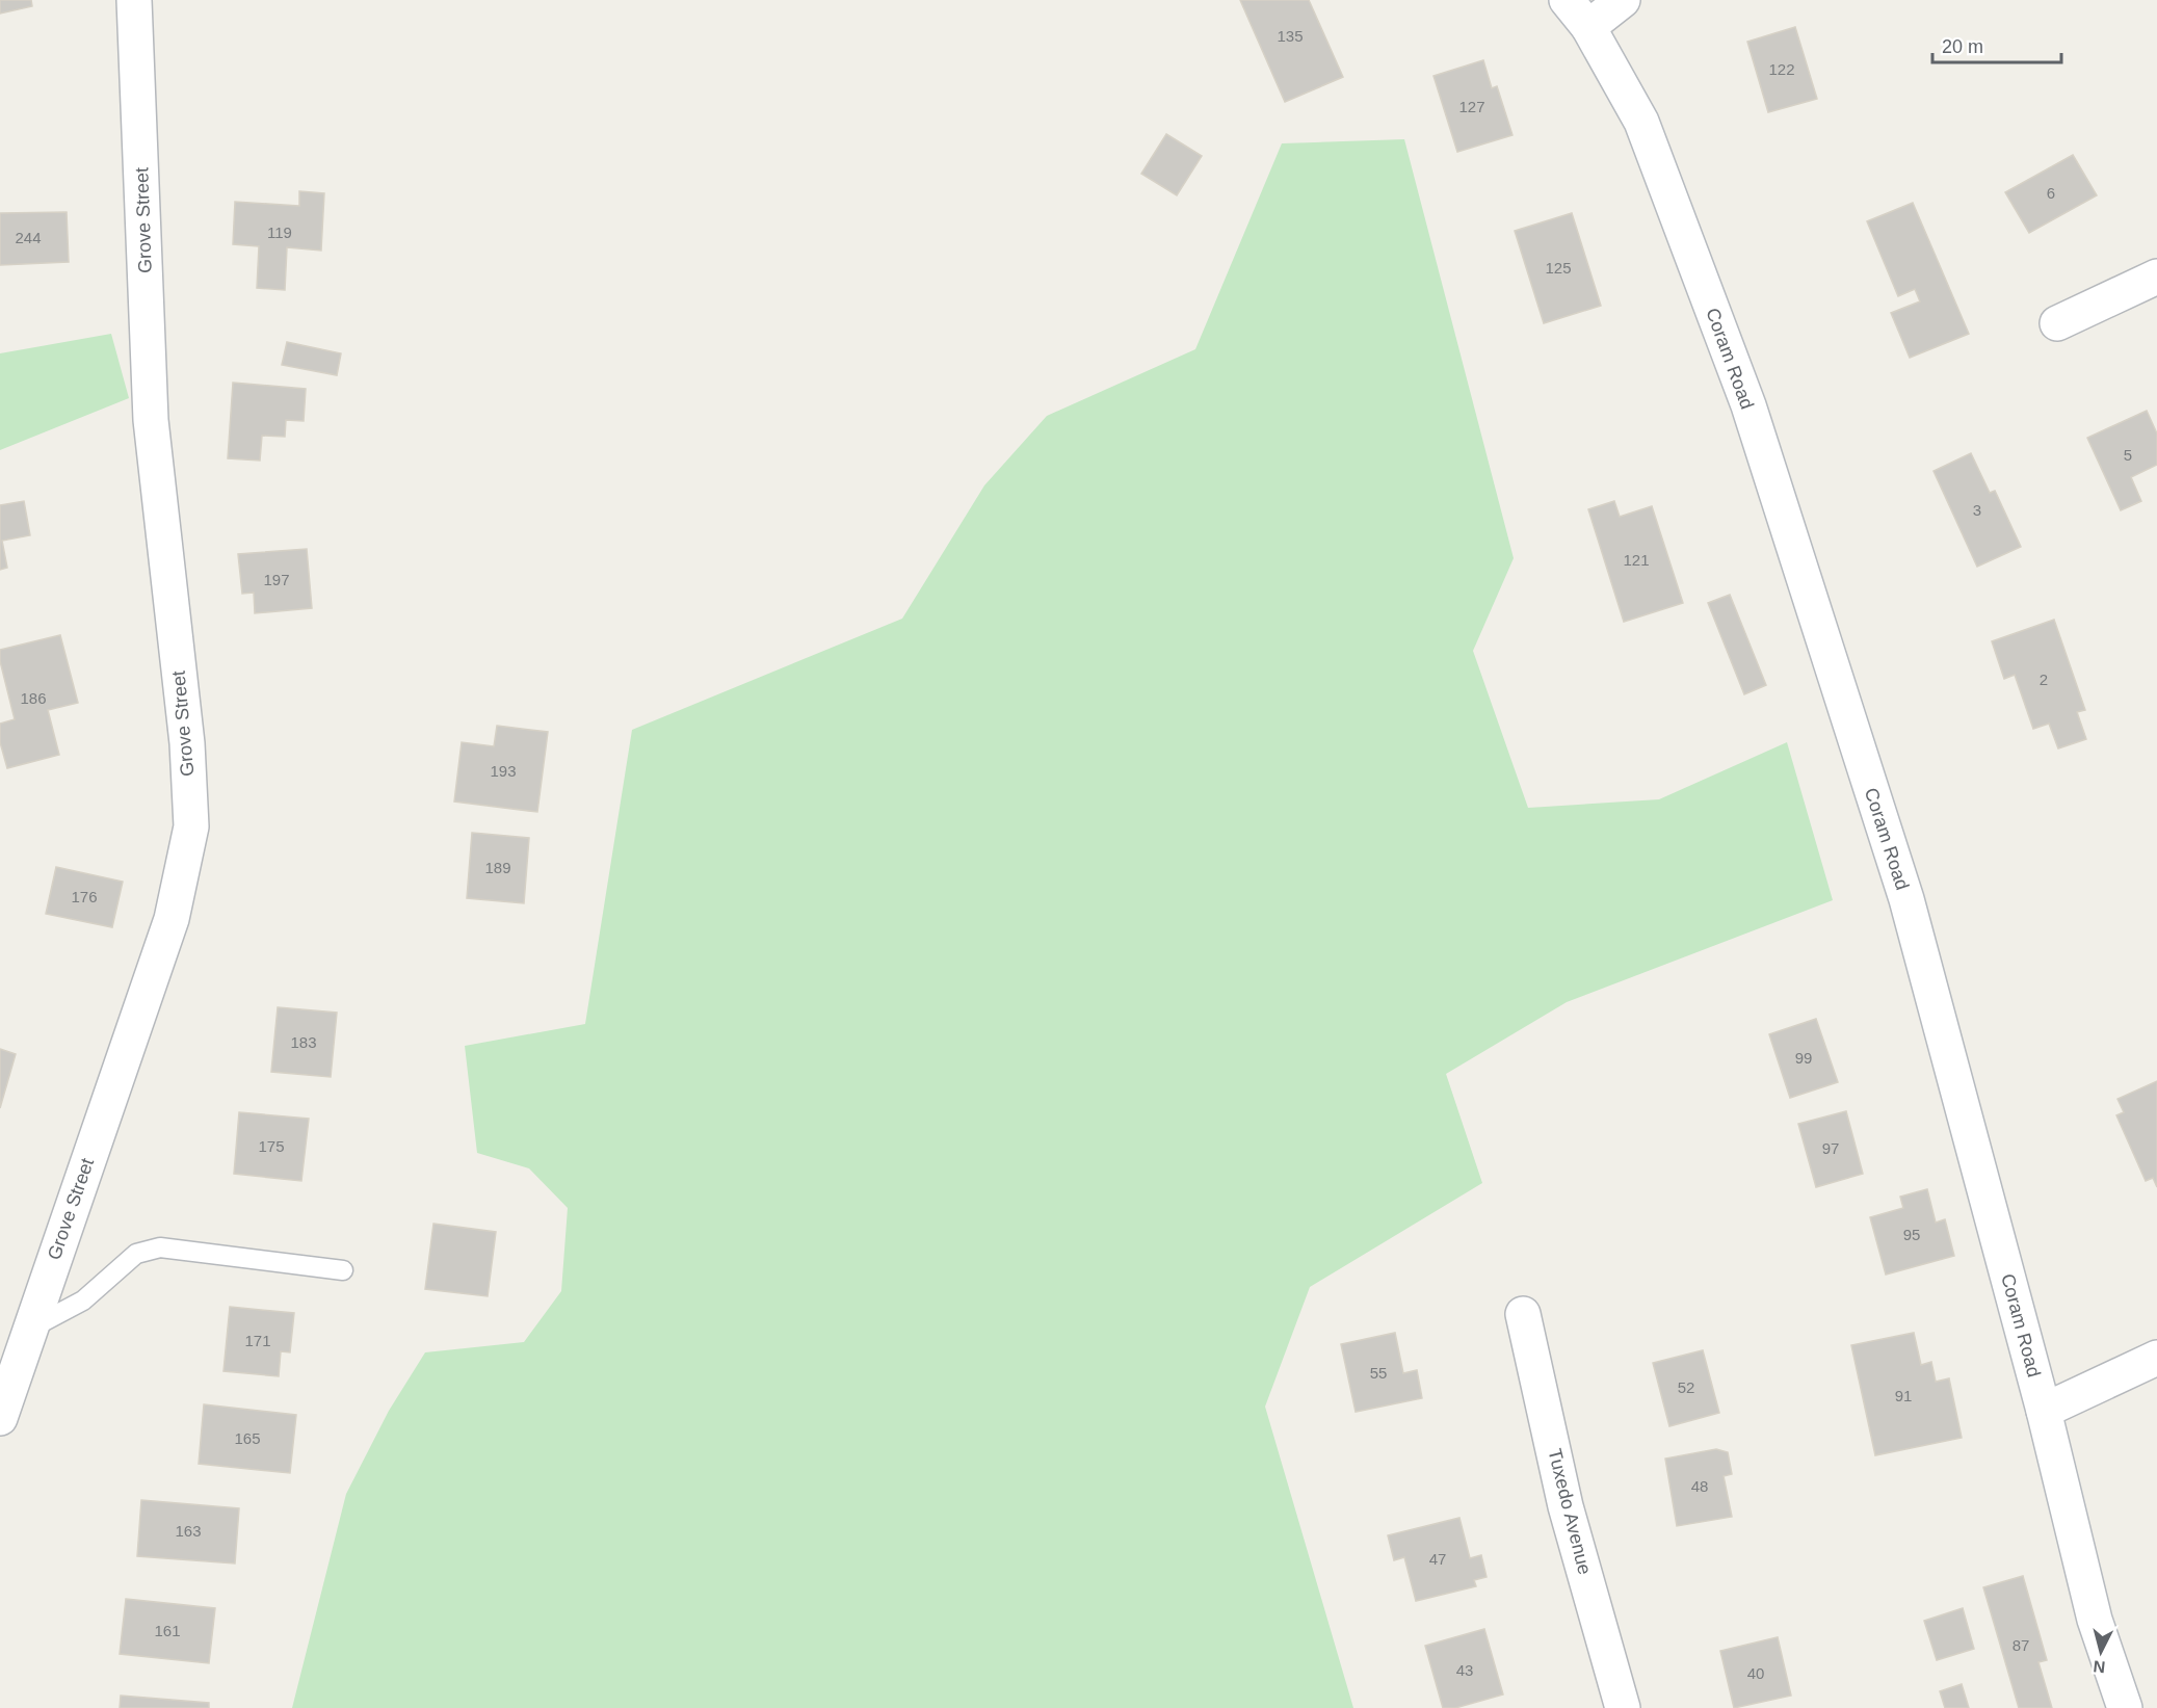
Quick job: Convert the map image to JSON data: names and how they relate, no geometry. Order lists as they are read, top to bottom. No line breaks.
{"streets":{"street":["Grove Street","Coram Road","Tuxedo Avenue"]},"house_numbers":["135","122","127","6","119","244","125","5","3","121","197","2","186","193","189","176","183","99","175","97","95","171","55","52","91","165","48","163","47","161","87","43","40"],"scale_bar":"20 m","north":"bottom"}
